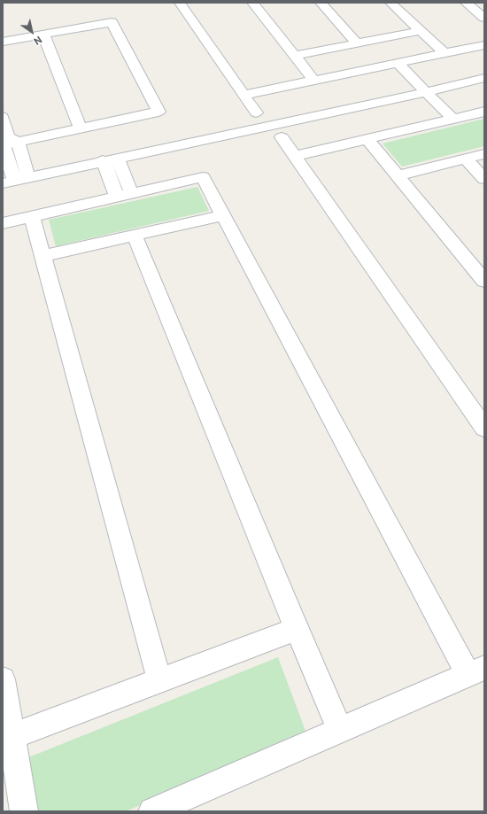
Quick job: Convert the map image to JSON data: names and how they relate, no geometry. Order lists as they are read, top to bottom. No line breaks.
{"north":"bottom right"}
